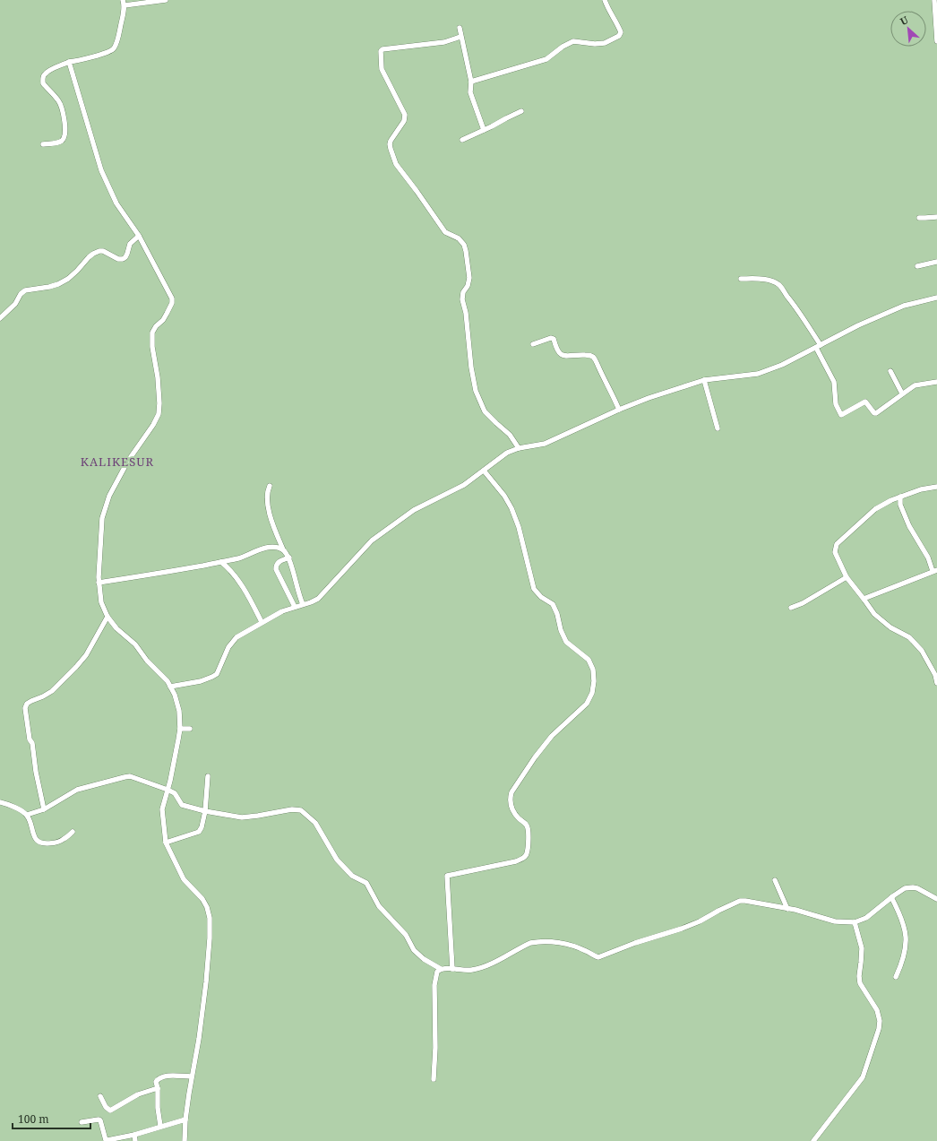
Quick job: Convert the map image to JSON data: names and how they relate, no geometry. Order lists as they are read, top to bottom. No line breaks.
{"districts":["KALIKESUR"],"scale_bar":"100 m","north":"top left"}
